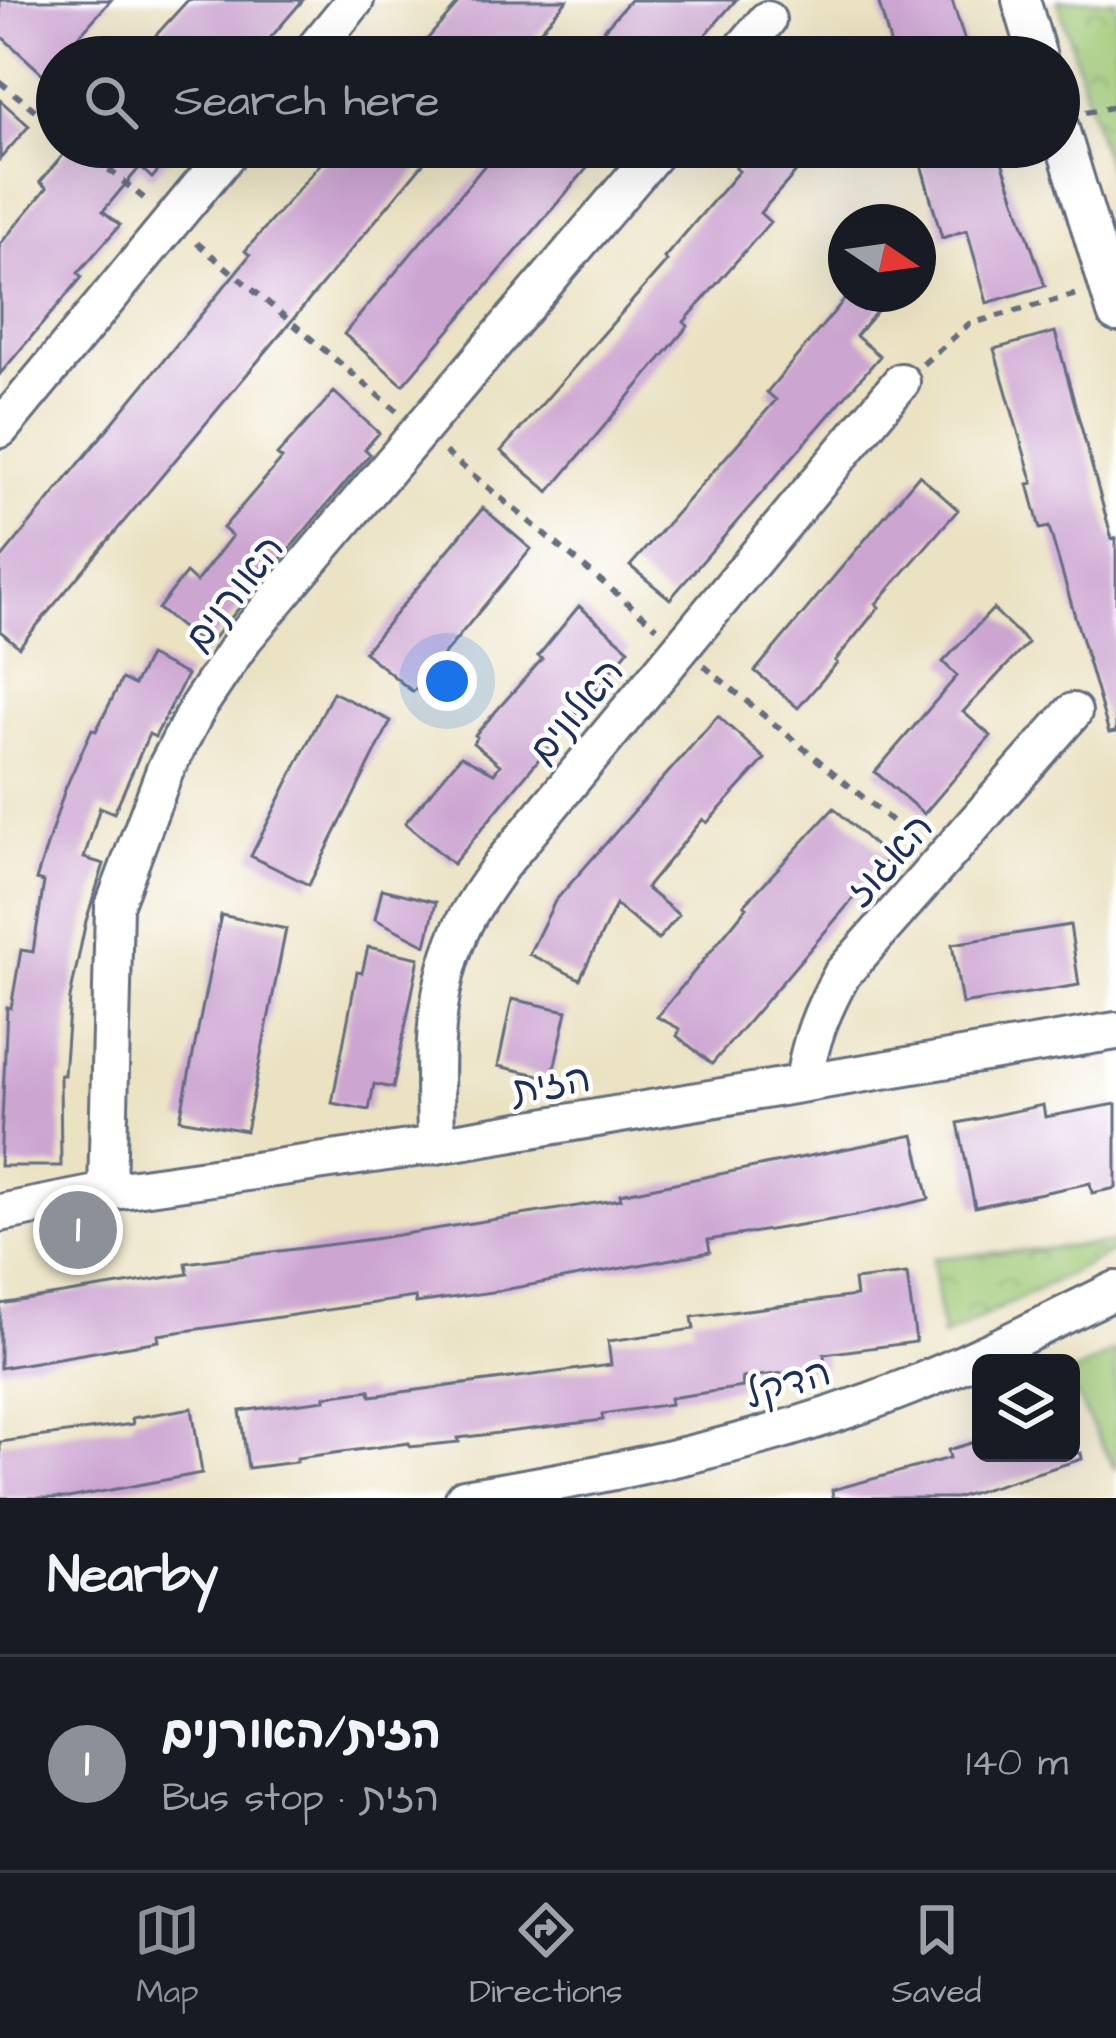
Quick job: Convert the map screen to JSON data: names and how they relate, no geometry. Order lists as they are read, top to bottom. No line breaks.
{"streets":{"street":["האורנים","האלונים","האגוז","הזית","הדקל"]},"crossings":[["האורנים","הזית"],["האלונים","הזית"],["האגוז","הזית"]],"north":"right","page":{"search":"Search here","pins":"1","heading":"Nearby","list":[{"mark":"1","name":"הזית/האורנים","note":"Bus stop · הזית","value":"140 m"}],"nav":["Map","Directions","Saved"]}}
